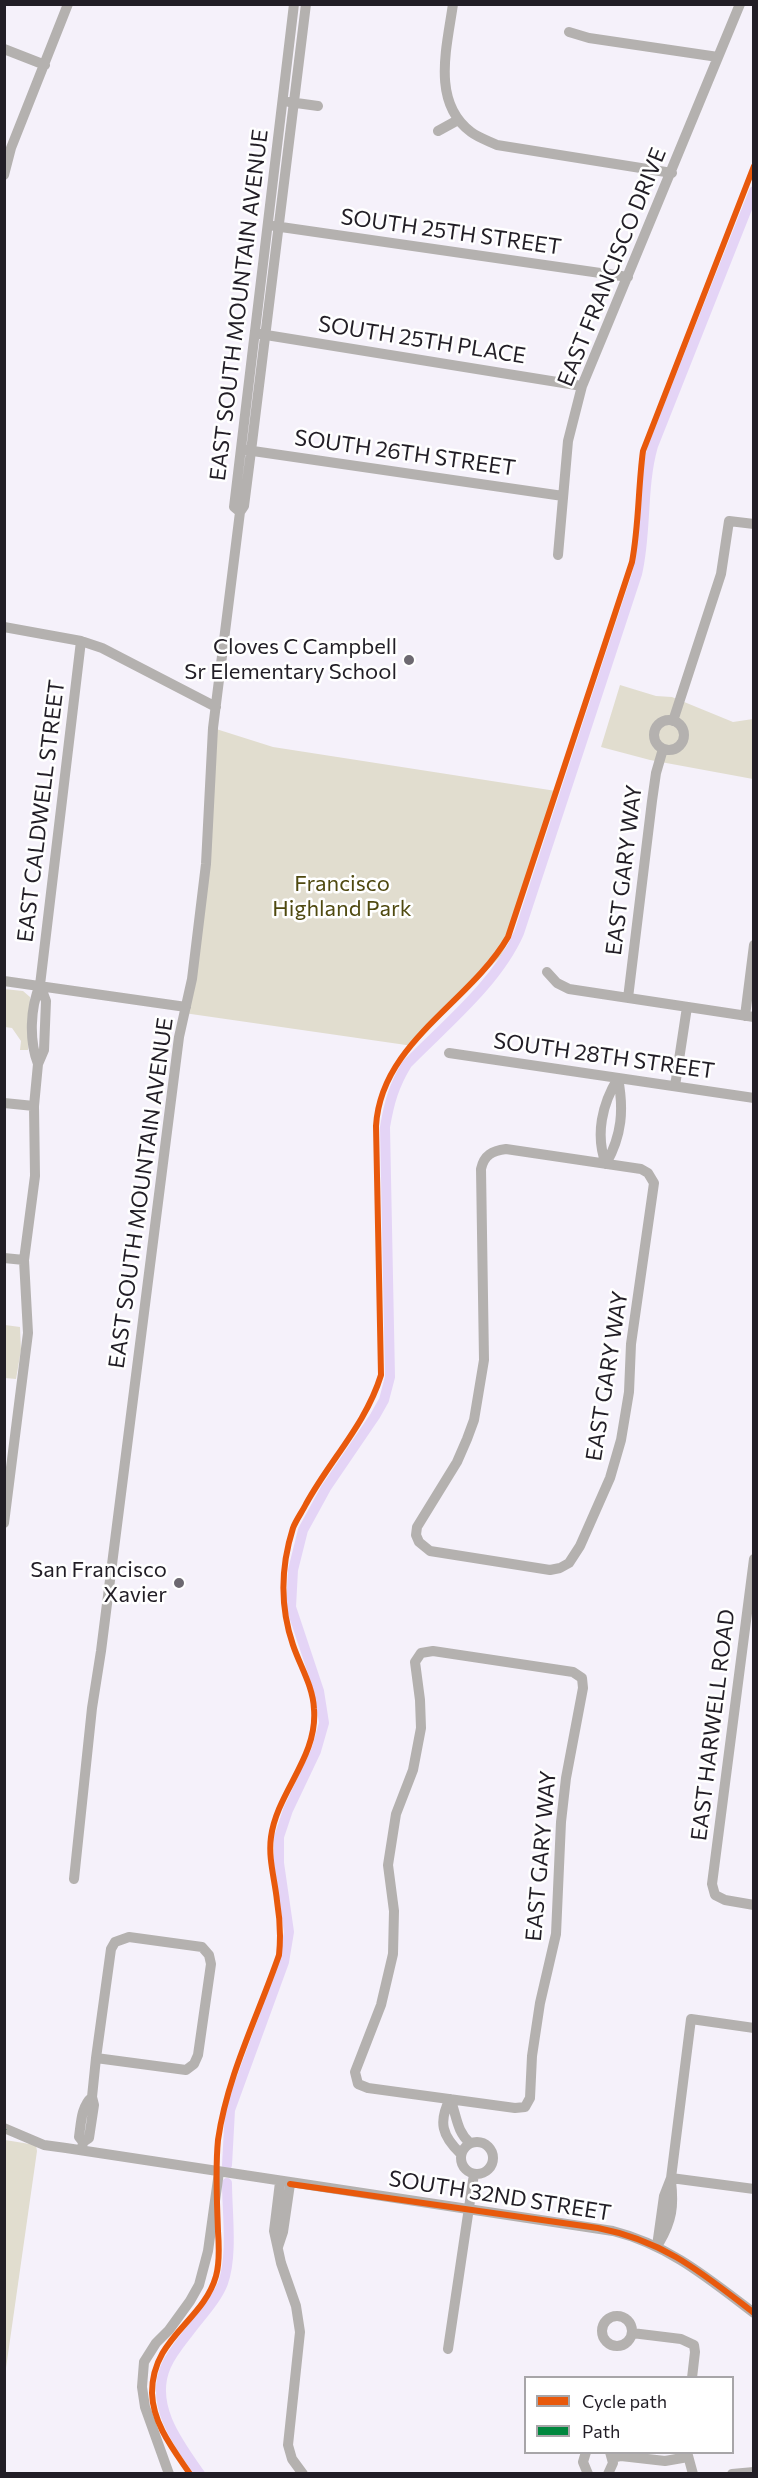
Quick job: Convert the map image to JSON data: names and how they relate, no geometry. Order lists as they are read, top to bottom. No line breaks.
{"streets":{"street":["SOUTH 25TH STREET","EAST FRANCISCO DRIVE","EAST SOUTH MOUNTAIN AVENUE","SOUTH 25TH PLACE","SOUTH 26TH STREET","EAST CALDWELL STREET","EAST GARY WAY","SOUTH 28TH STREET","EAST HARWELL ROAD","SOUTH 32ND STREET"]},"crossings":[["SOUTH 25TH STREET","EAST FRANCISCO DRIVE"],["SOUTH 25TH STREET","EAST SOUTH MOUNTAIN AVENUE"],["EAST FRANCISCO DRIVE","SOUTH 25TH PLACE"],["EAST FRANCISCO DRIVE","SOUTH 26TH STREET"],["EAST SOUTH MOUNTAIN AVENUE","SOUTH 25TH PLACE"],["EAST SOUTH MOUNTAIN AVENUE","SOUTH 26TH STREET"]],"parks":["Francisco Highland Park"],"places":["Cloves C Campbell Sr Elementary School","San Francisco Xavier"],"legend":["Cycle path","Path"]}
